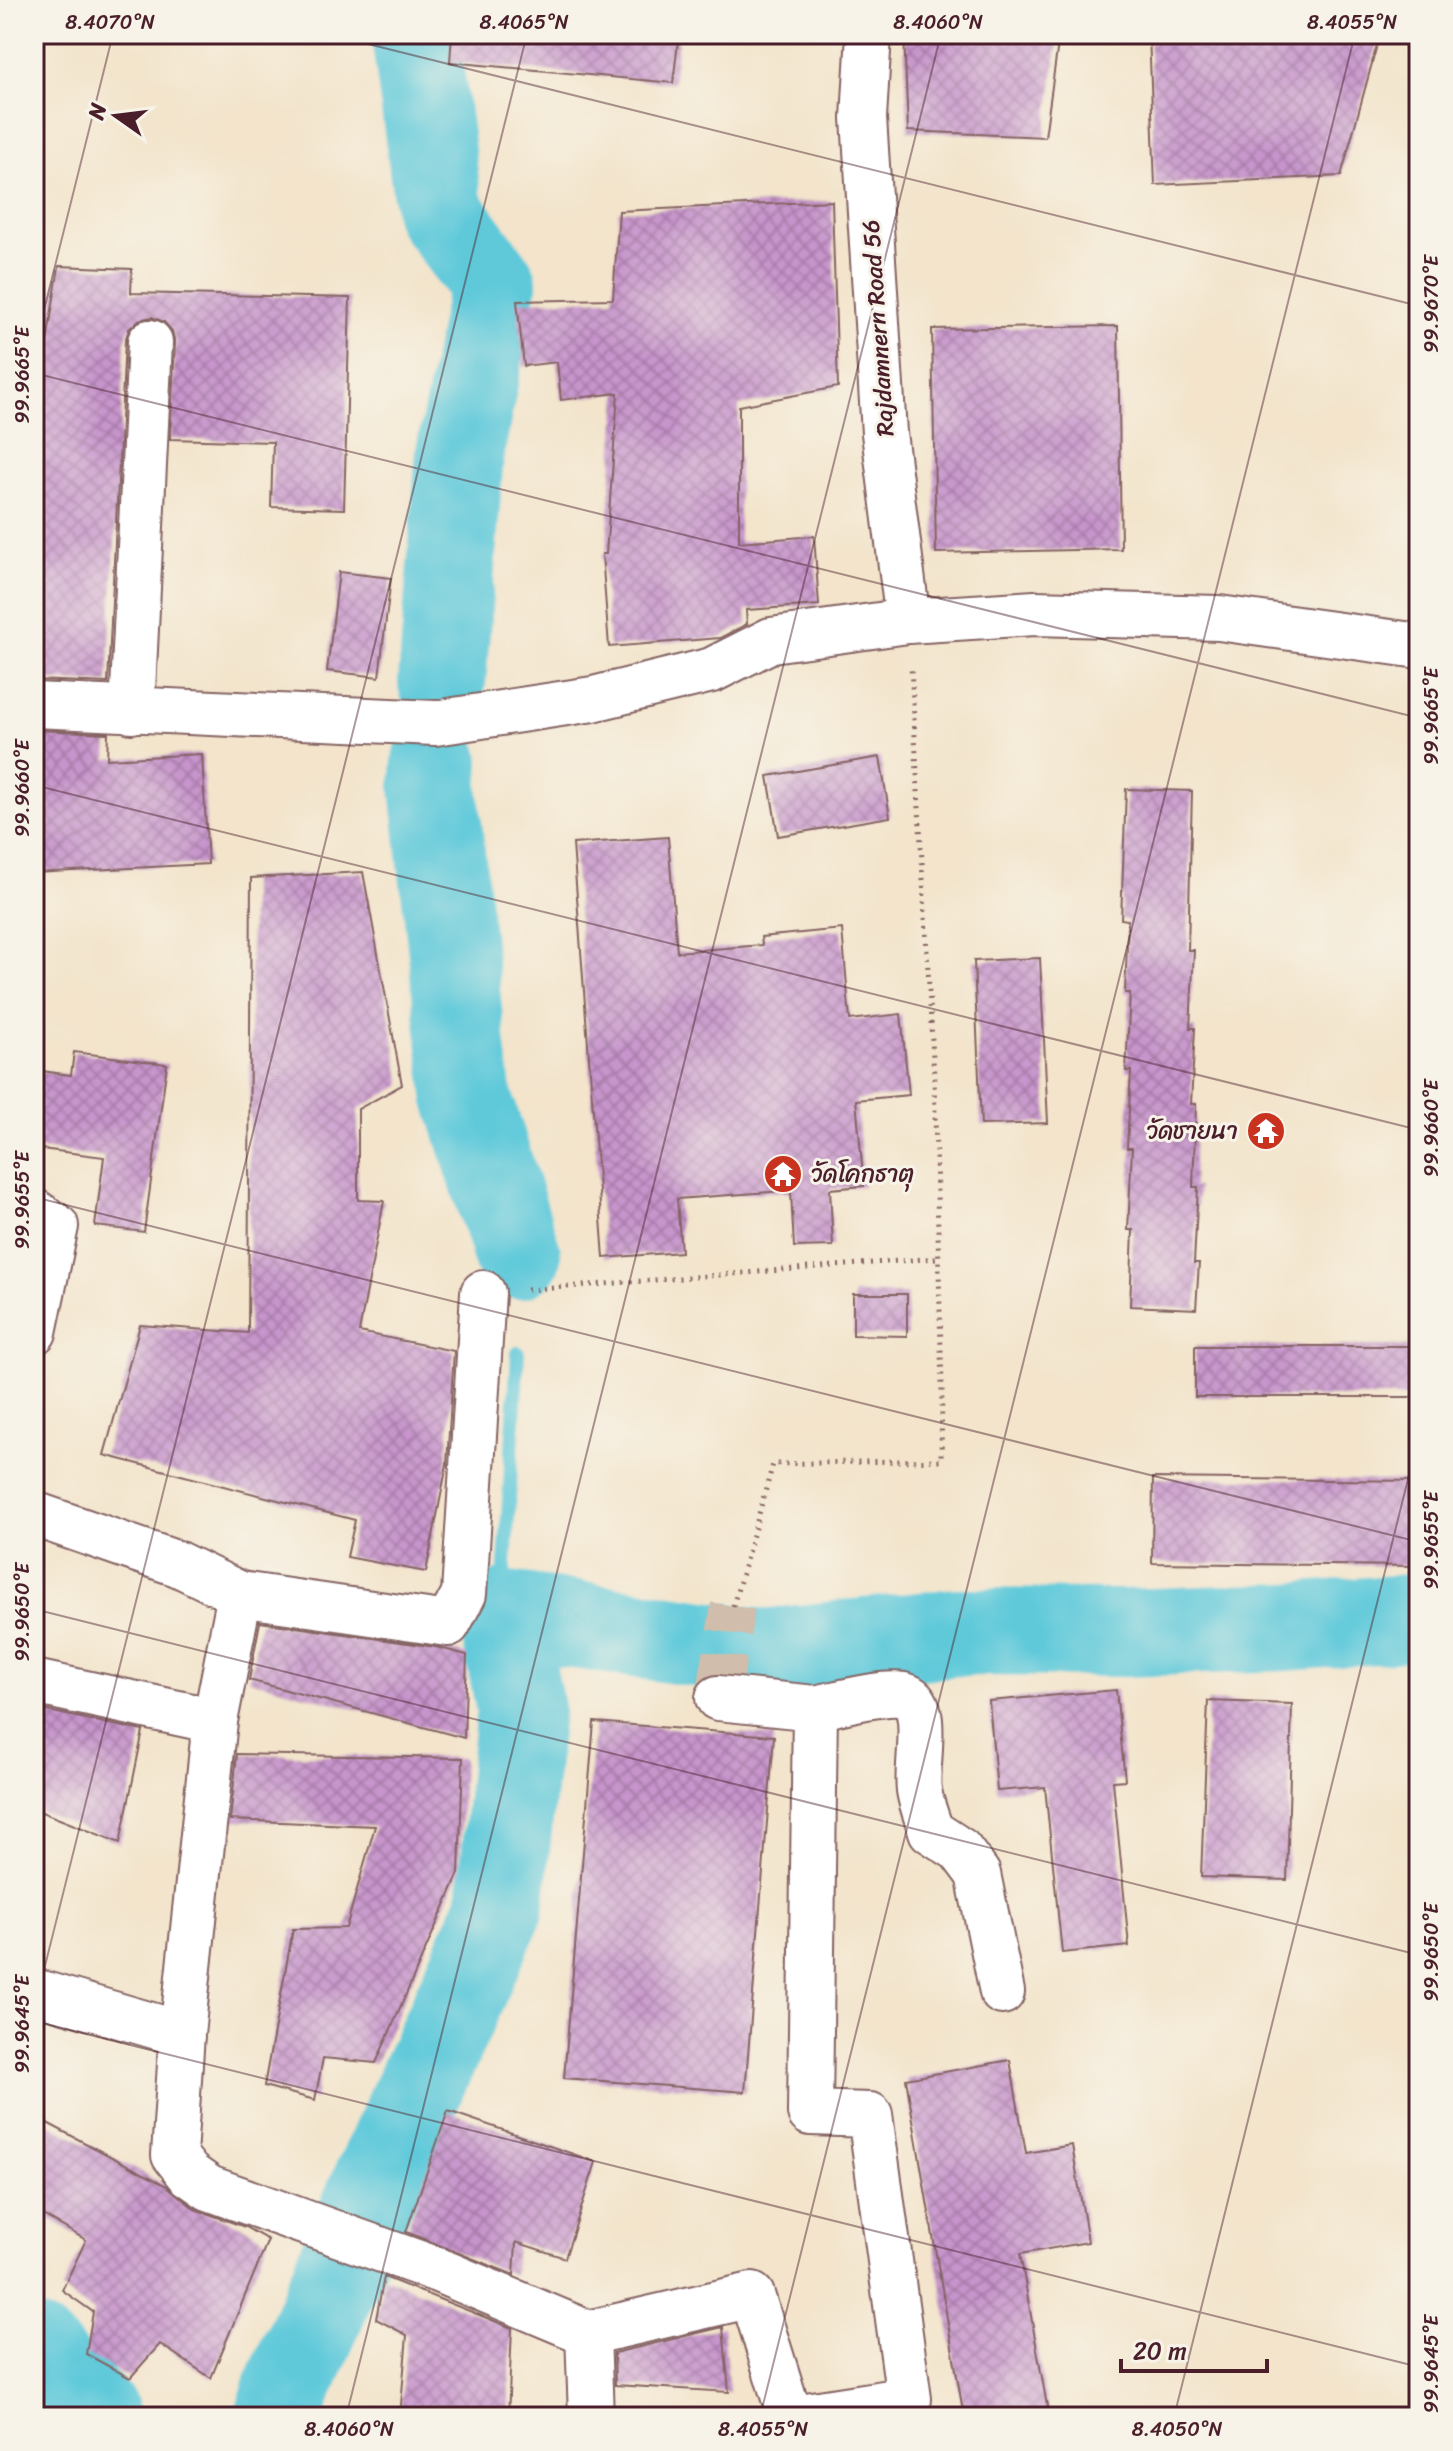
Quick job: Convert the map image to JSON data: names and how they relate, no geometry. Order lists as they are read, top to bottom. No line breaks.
{"streets":{"street":["Rajdamnern Road 56"]},"places":{"temple":["วัดชายนา","วัดโคกธาตุ"]},"scale_bar":"20 m","north":"left","coordinates":["8.4070°N","8.4065°N","8.4060°N","8.4055°N","99.9670°E","99.9665°E","99.9660°E","99.9655°E","99.9650°E","99.9645°E","8.4050°N"]}
